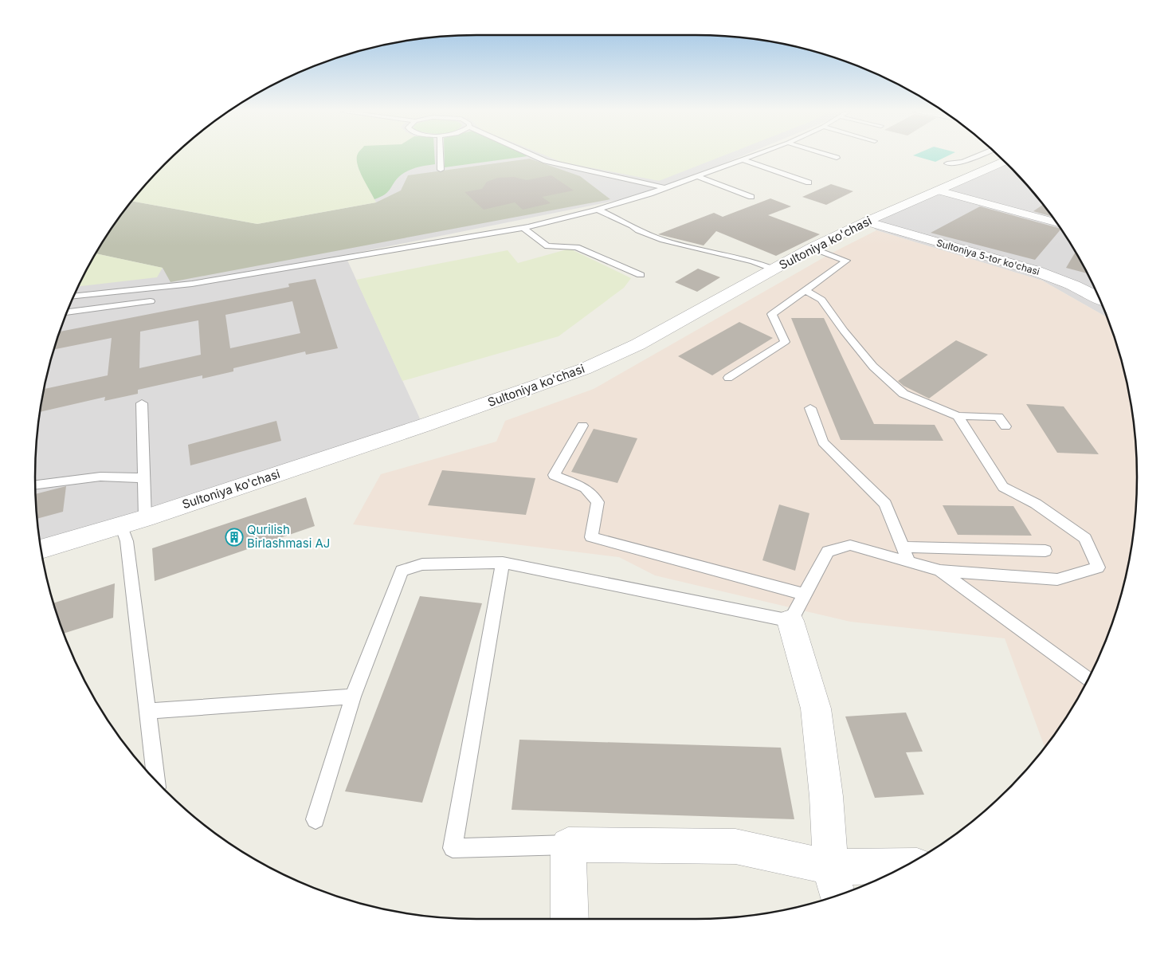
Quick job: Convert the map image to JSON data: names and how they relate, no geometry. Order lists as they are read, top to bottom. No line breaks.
{"streets":{"street":["Sultoniya ko'chasi","Sultoniya 5-tor ko'chasi"]},"crossings":[["Sultoniya ko'chasi","Sultoniya 5-tor ko'chasi"]],"places":{"building":["Qurilish Birlashmasi AJ"]}}
